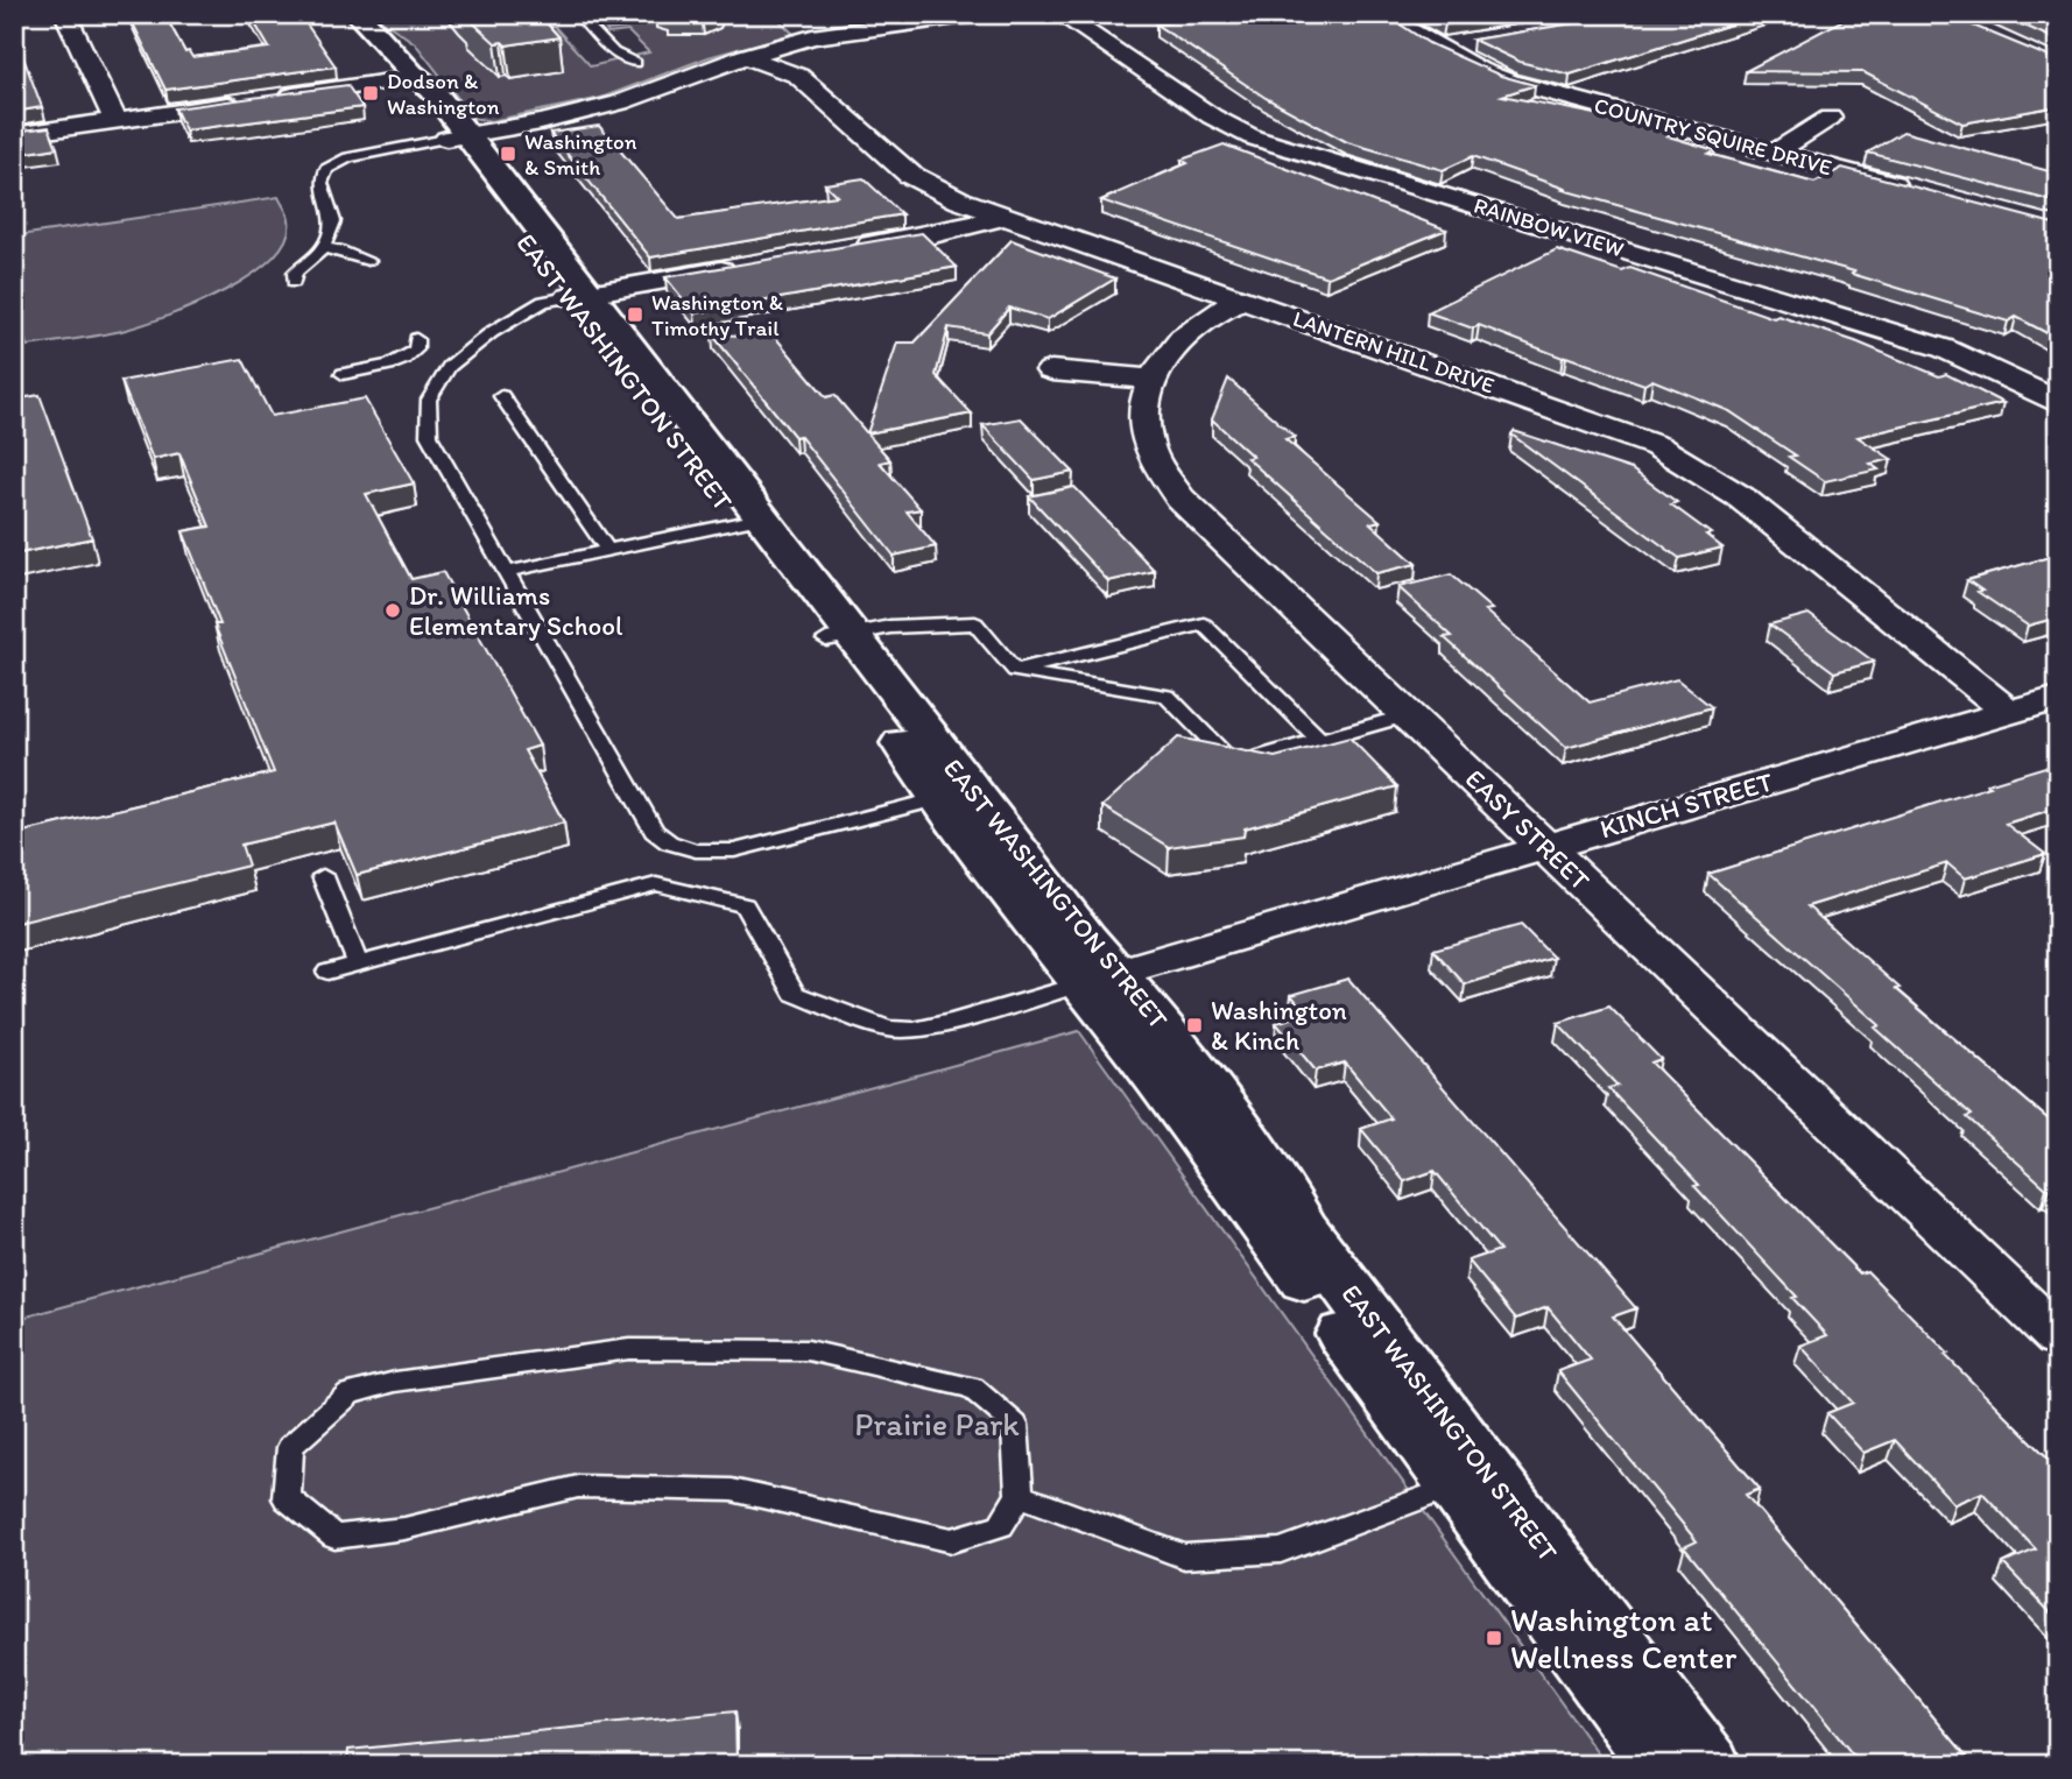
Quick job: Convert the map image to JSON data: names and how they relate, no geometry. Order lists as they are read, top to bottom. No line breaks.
{"streets":{"main road":["EAST WASHINGTON STREET"],"street":["COUNTRY SQUIRE DRIVE","RAINBOW VIEW","LANTERN HILL DRIVE","KINCH STREET","EASY STREET"]},"crossings":[["LANTERN HILL DRIVE","KINCH STREET"],["LANTERN HILL DRIVE","EASY STREET"],["EAST WASHINGTON STREET","KINCH STREET"],["KINCH STREET","EASY STREET"]],"parks":["Prairie Park"],"places":{"transit":["Dodson & Washington","Washington & Smith","Washington & Timothy Trail","Washington & Kinch","Washington at Wellness Center"],"other":["Dr. Williams Elementary School"]}}
